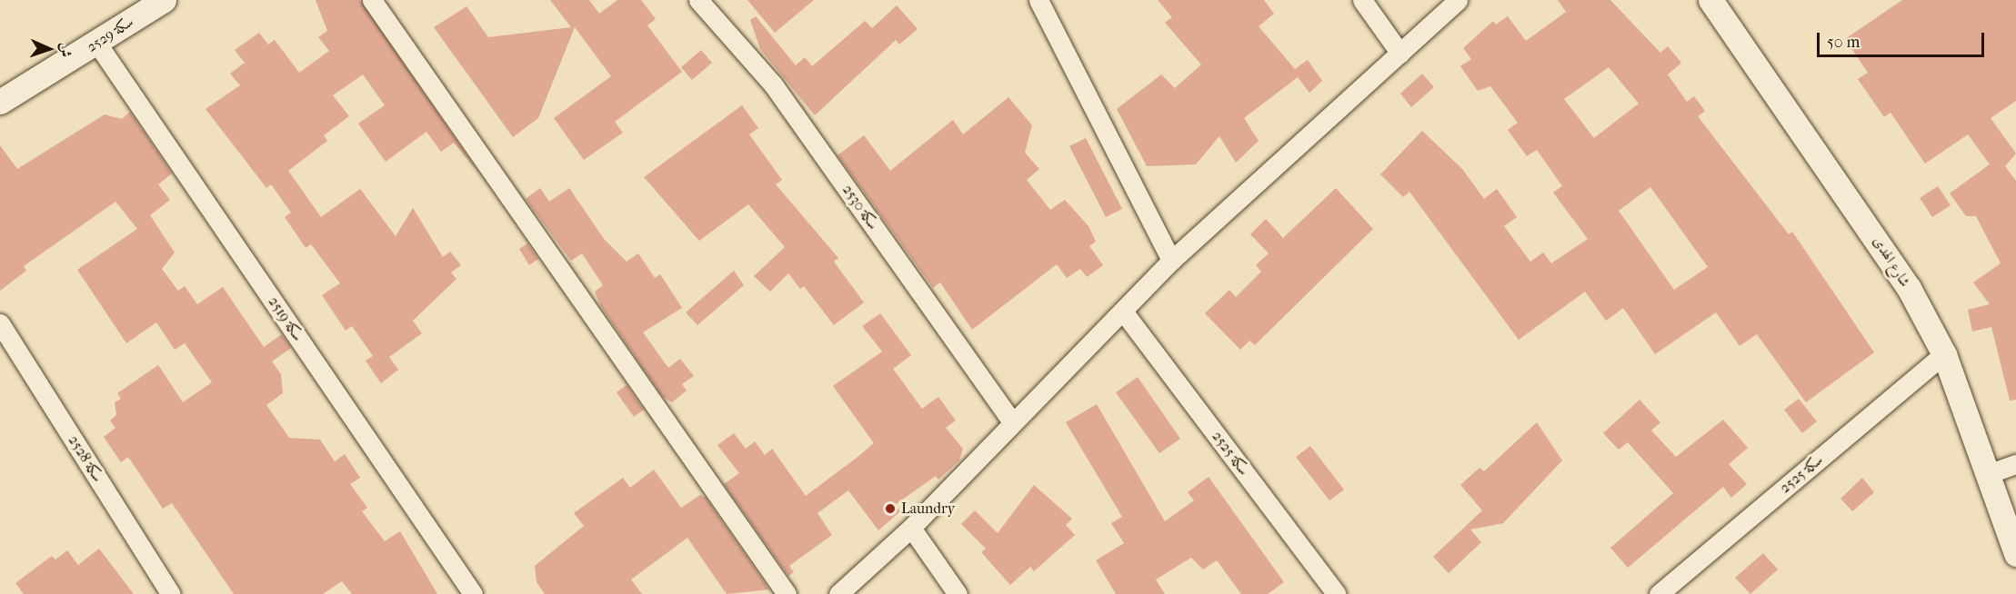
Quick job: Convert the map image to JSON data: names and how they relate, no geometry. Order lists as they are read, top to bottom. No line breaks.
{"streets":{"street":["سكة 2529","سكة 2530","شارع الهدى","سكة 2519","سكة 2525","سكة 2528"]},"crossings":[["سكة 2529","سكة 2519"],["شارع الهدى","سكة 2525"]],"places":["Laundry"],"scale_bar":"50 m","north":"right"}
